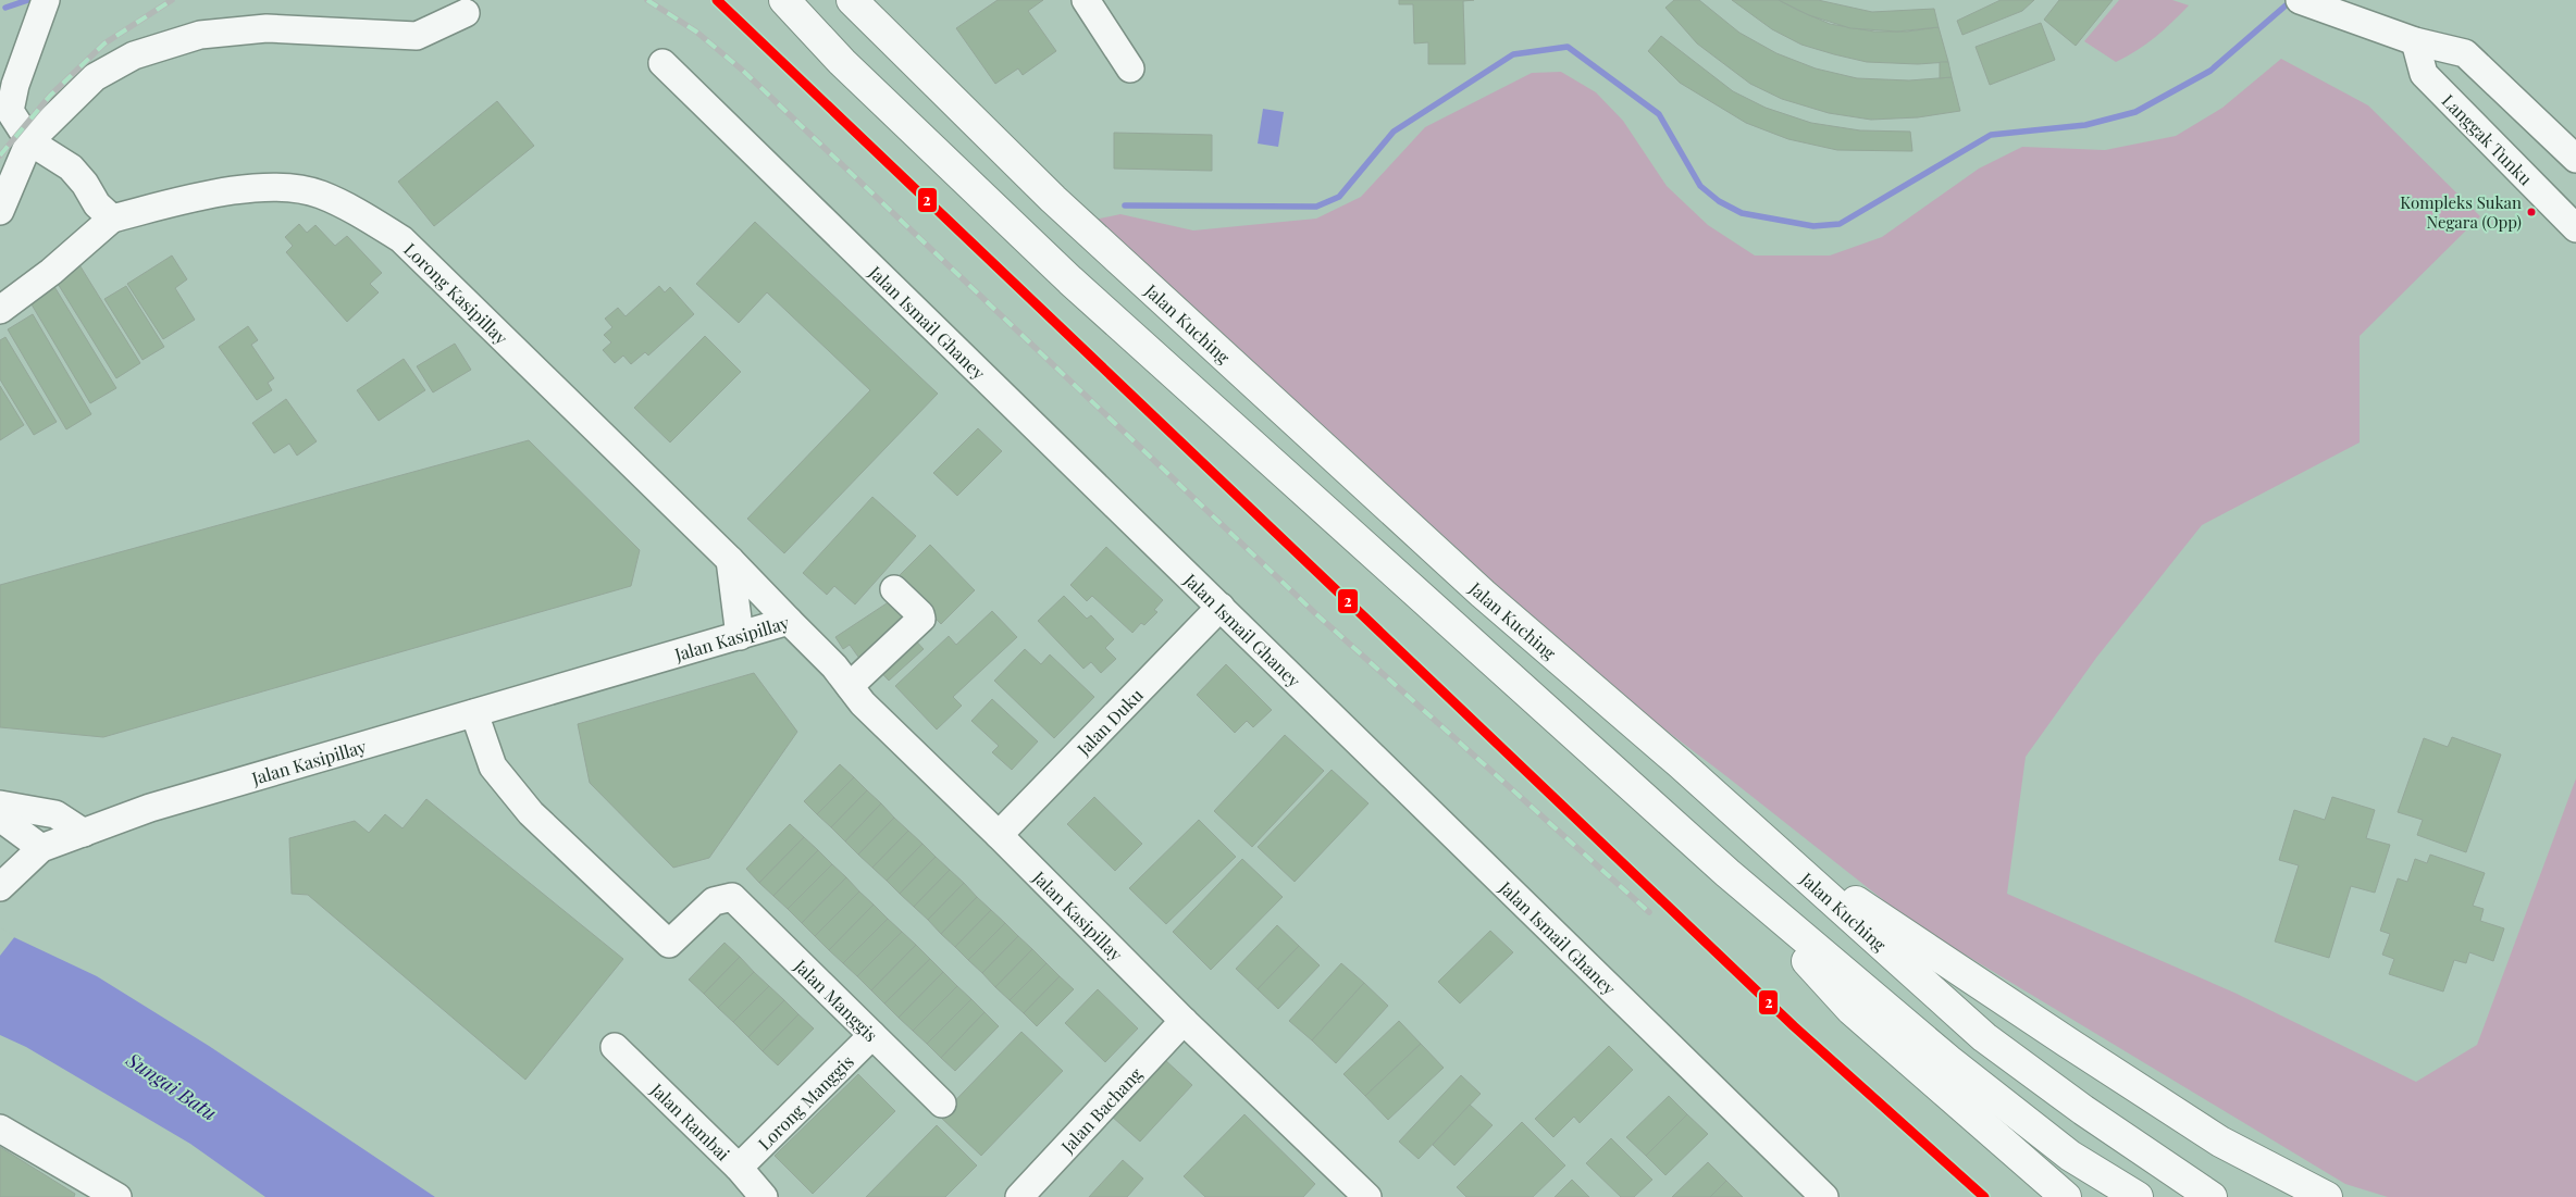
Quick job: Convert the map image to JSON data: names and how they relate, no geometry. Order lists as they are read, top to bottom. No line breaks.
{"streets":{"highway":["Jalan Kuching"],"street":["Langgak Tunku","Lorong Kasipillay","Jalan Ismail Ghaney","Jalan Kasipillay","Jalan Duku","Jalan Manggis","Lorong Manggis","Jalan Bachang","Jalan Rambai"]},"crossings":[["Lorong Kasipillay","Jalan Kasipillay"],["Jalan Ismail Ghaney","Jalan Duku"],["Jalan Kasipillay","Jalan Duku"],["Jalan Kasipillay","Jalan Manggis"],["Jalan Kasipillay","Jalan Bachang"],["Jalan Manggis","Lorong Manggis"],["Lorong Manggis","Jalan Rambai"]],"water":["Sungai Batu"],"places":["Kompleks Sukan Negara (Opp)"],"lines":["transit line 2"]}
